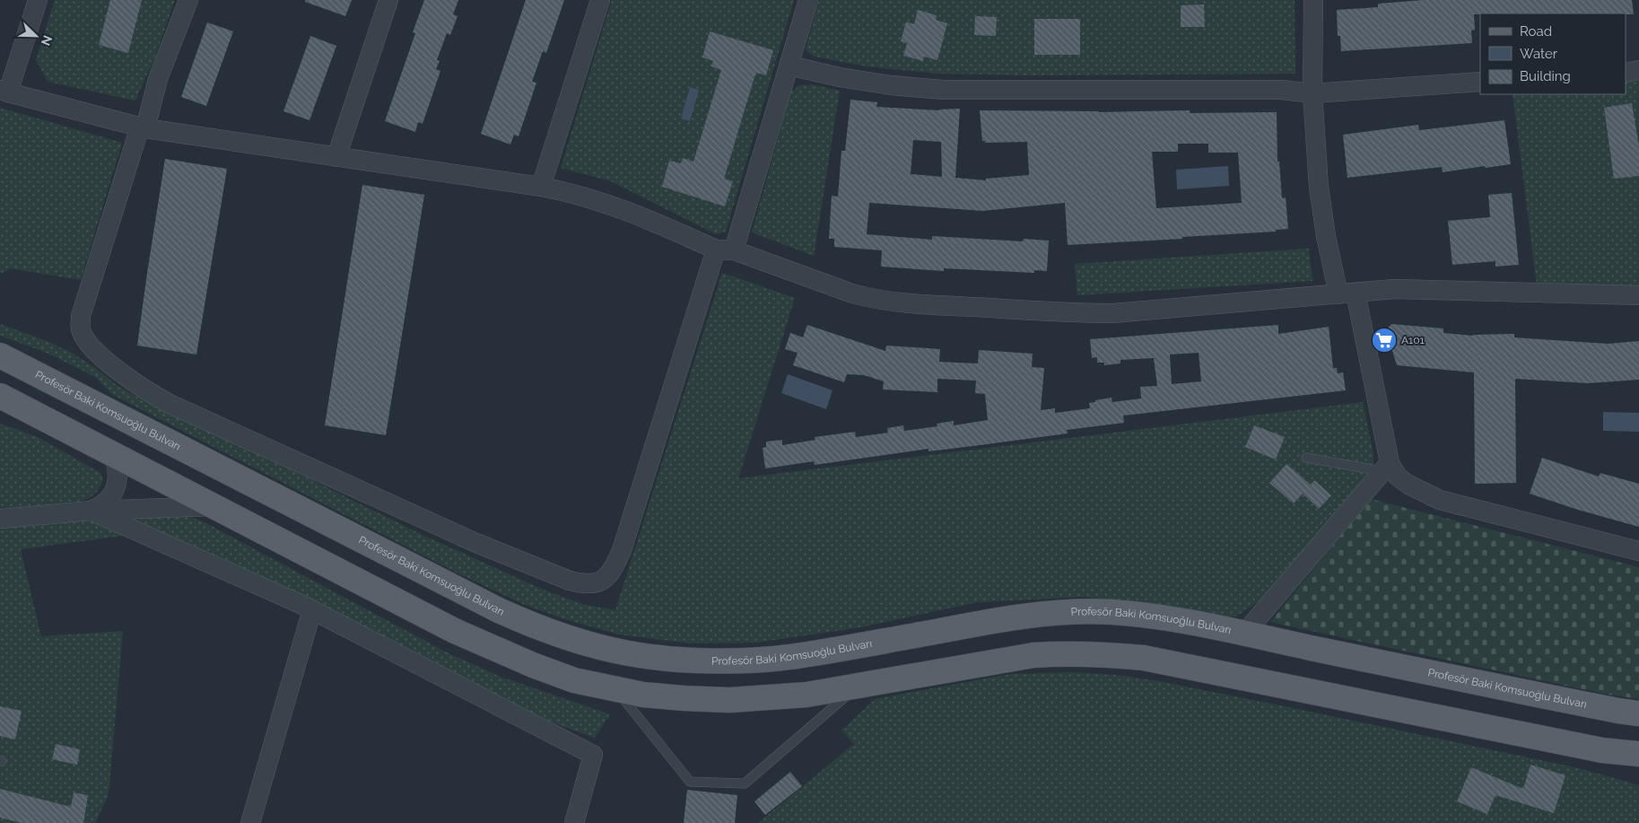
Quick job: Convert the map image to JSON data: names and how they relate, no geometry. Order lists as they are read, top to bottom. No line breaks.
{"streets":{"main road":["Profesör Baki Komsuoğlu Bulvarı"]},"places":{"supermarket":["A101"]},"legend":["Road","Water","Building"],"north":"bottom right"}
